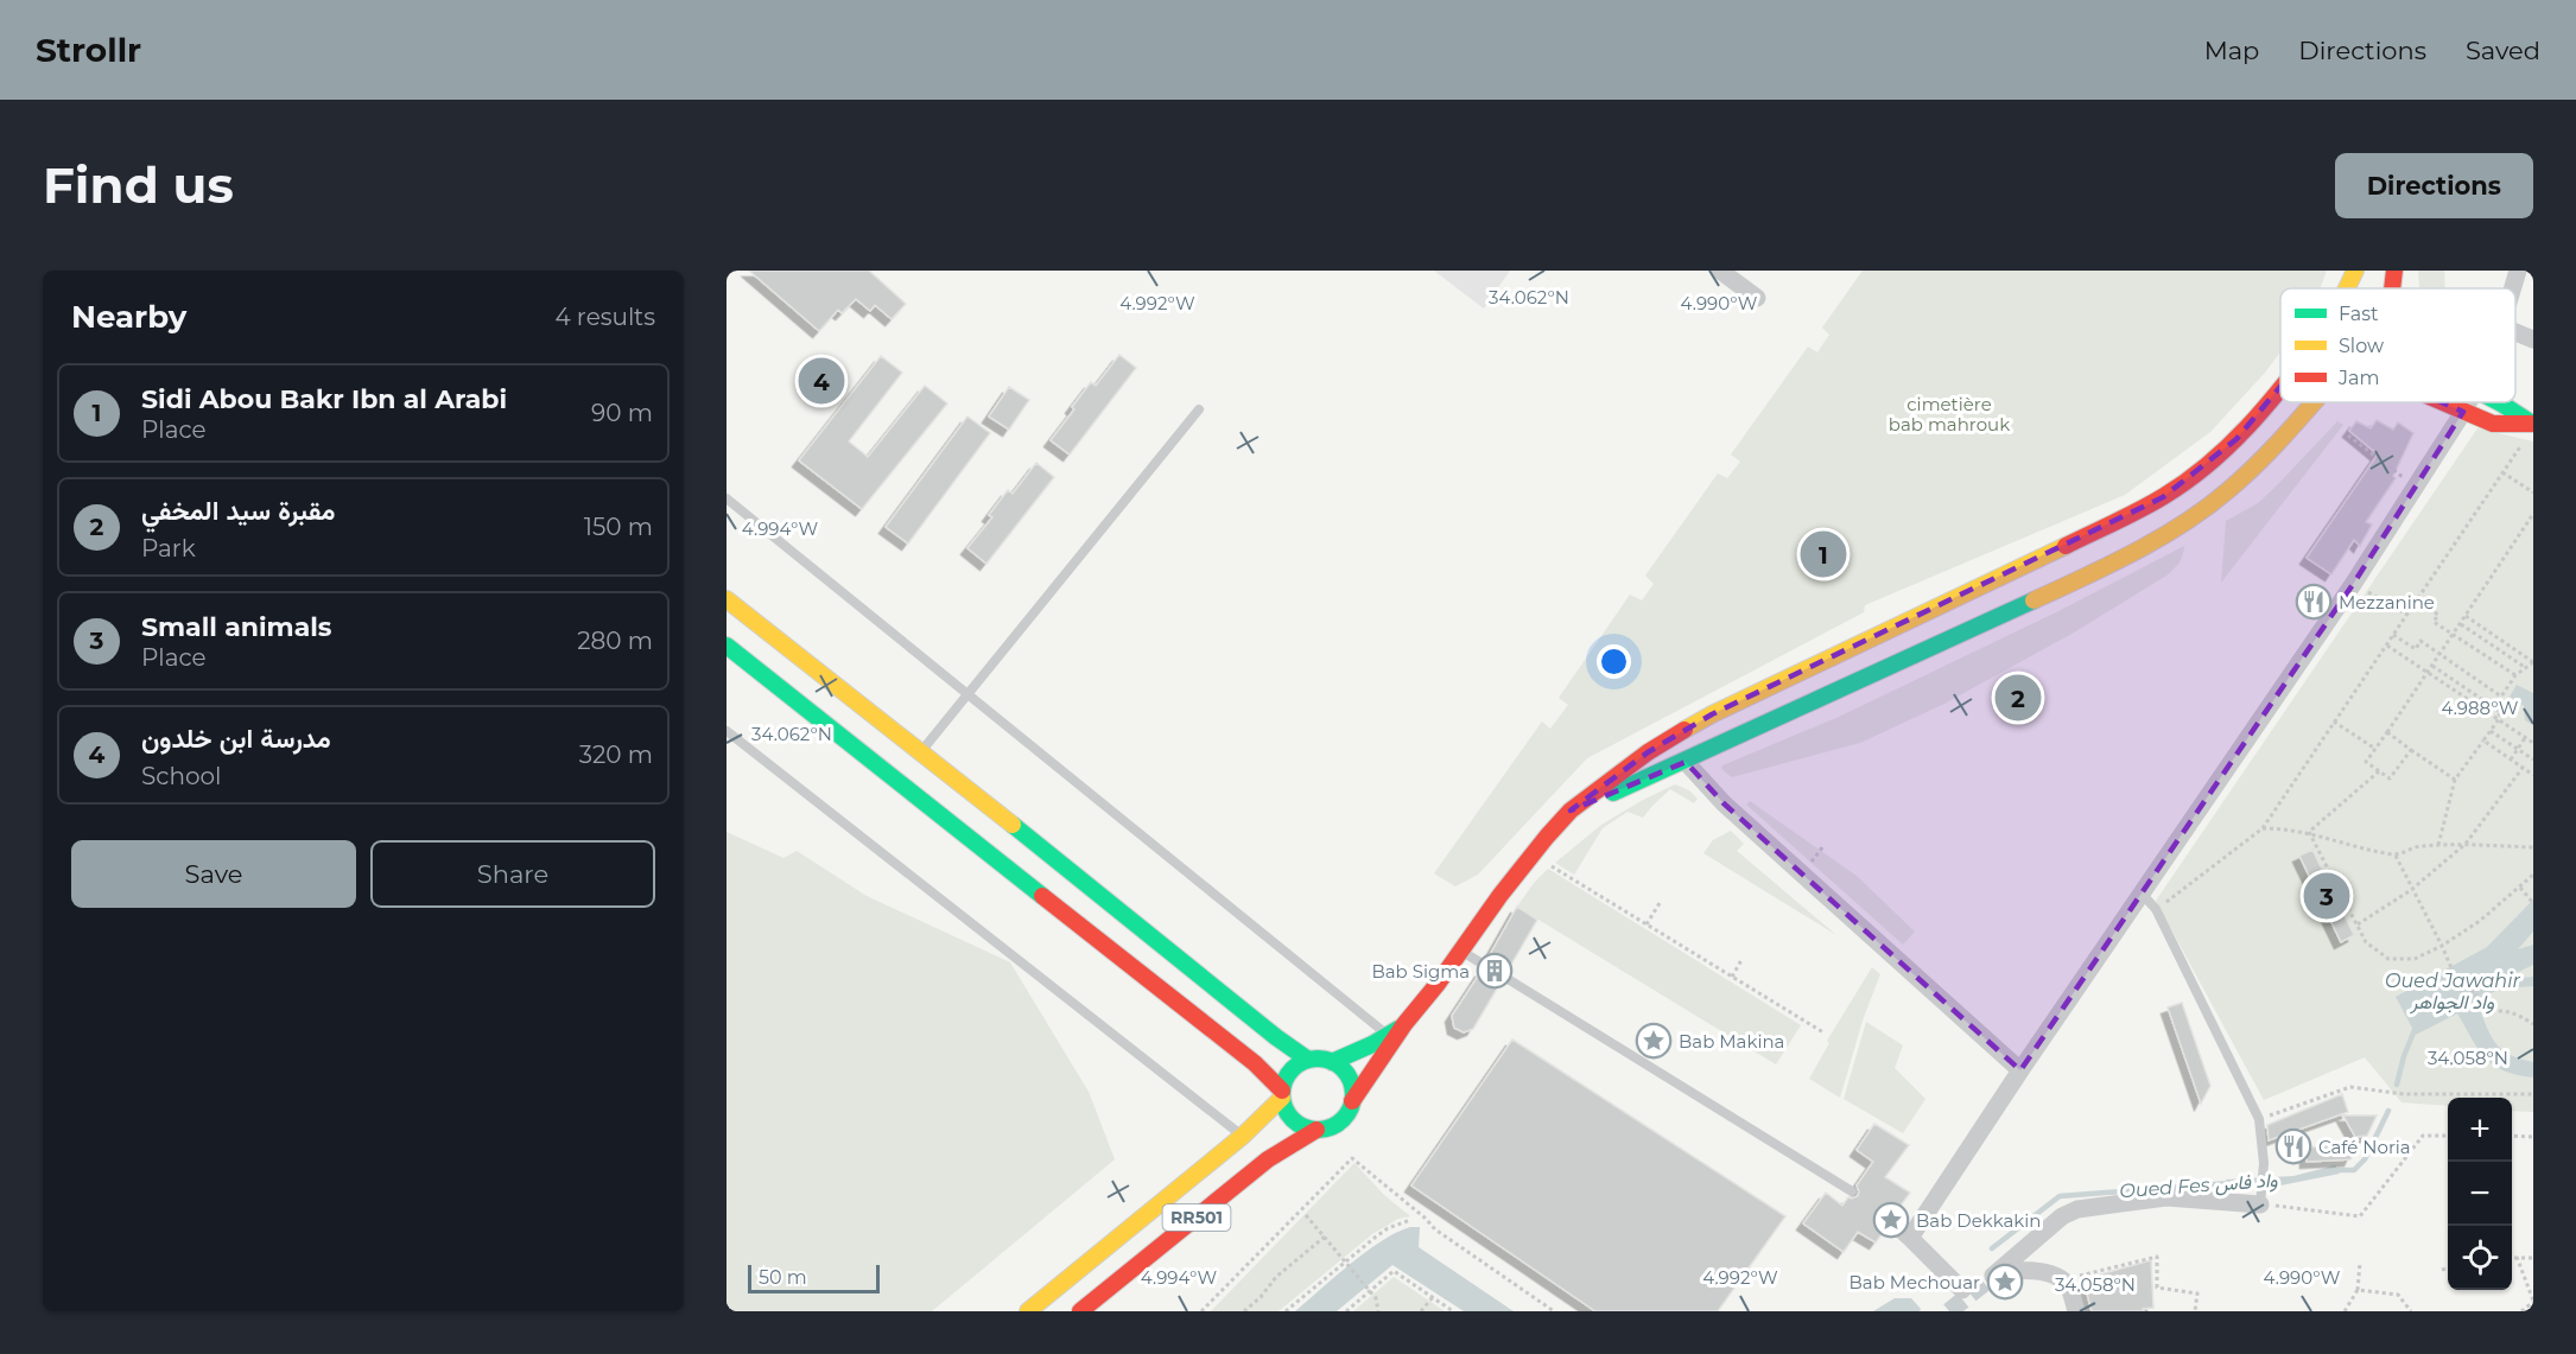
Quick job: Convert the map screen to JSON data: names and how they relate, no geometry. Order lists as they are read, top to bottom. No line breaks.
{"streets":{"main road":["RR501"]},"water":["Oued Jawahir واد الجواهر","Oued Fes واد فاس"],"parks":["cimetière bab mahrouk"],"places":{"restaurant":["Mezzanine","Café Noria"],"building":["Bab Sigma"],"place":["Bab Makina","Bab Dekkakin","Bab Mechouar"]},"legend":["Fast","Slow","Jam"],"scale_bar":"50 m","page":{"header":"Strollr","nav":["Map","Directions","Saved"],"buttons":["Directions",["Save","Share"]],"title":"Find us","heading":["Nearby","4 results"],"pins":["4","1","2","3"],"list":[{"mark":"1","name":"Sidi Abou Bakr Ibn al Arabi","note":"Place","value":"90 m"},{"mark":"2","name":"مقبرة سيد المخفي","note":"Park","value":"150 m"},{"mark":"3","name":"Small animals","note":"Place","value":"280 m"},{"mark":"4","name":"مدرسة ابن خلدون","note":"School","value":"320 m"}],"map_buttons":["+","−"],"scale":"50 m"},"coordinates":["34.062°N","4.992°W","4.990°W","4.994°W","4.988°W","34.058°N"]}
